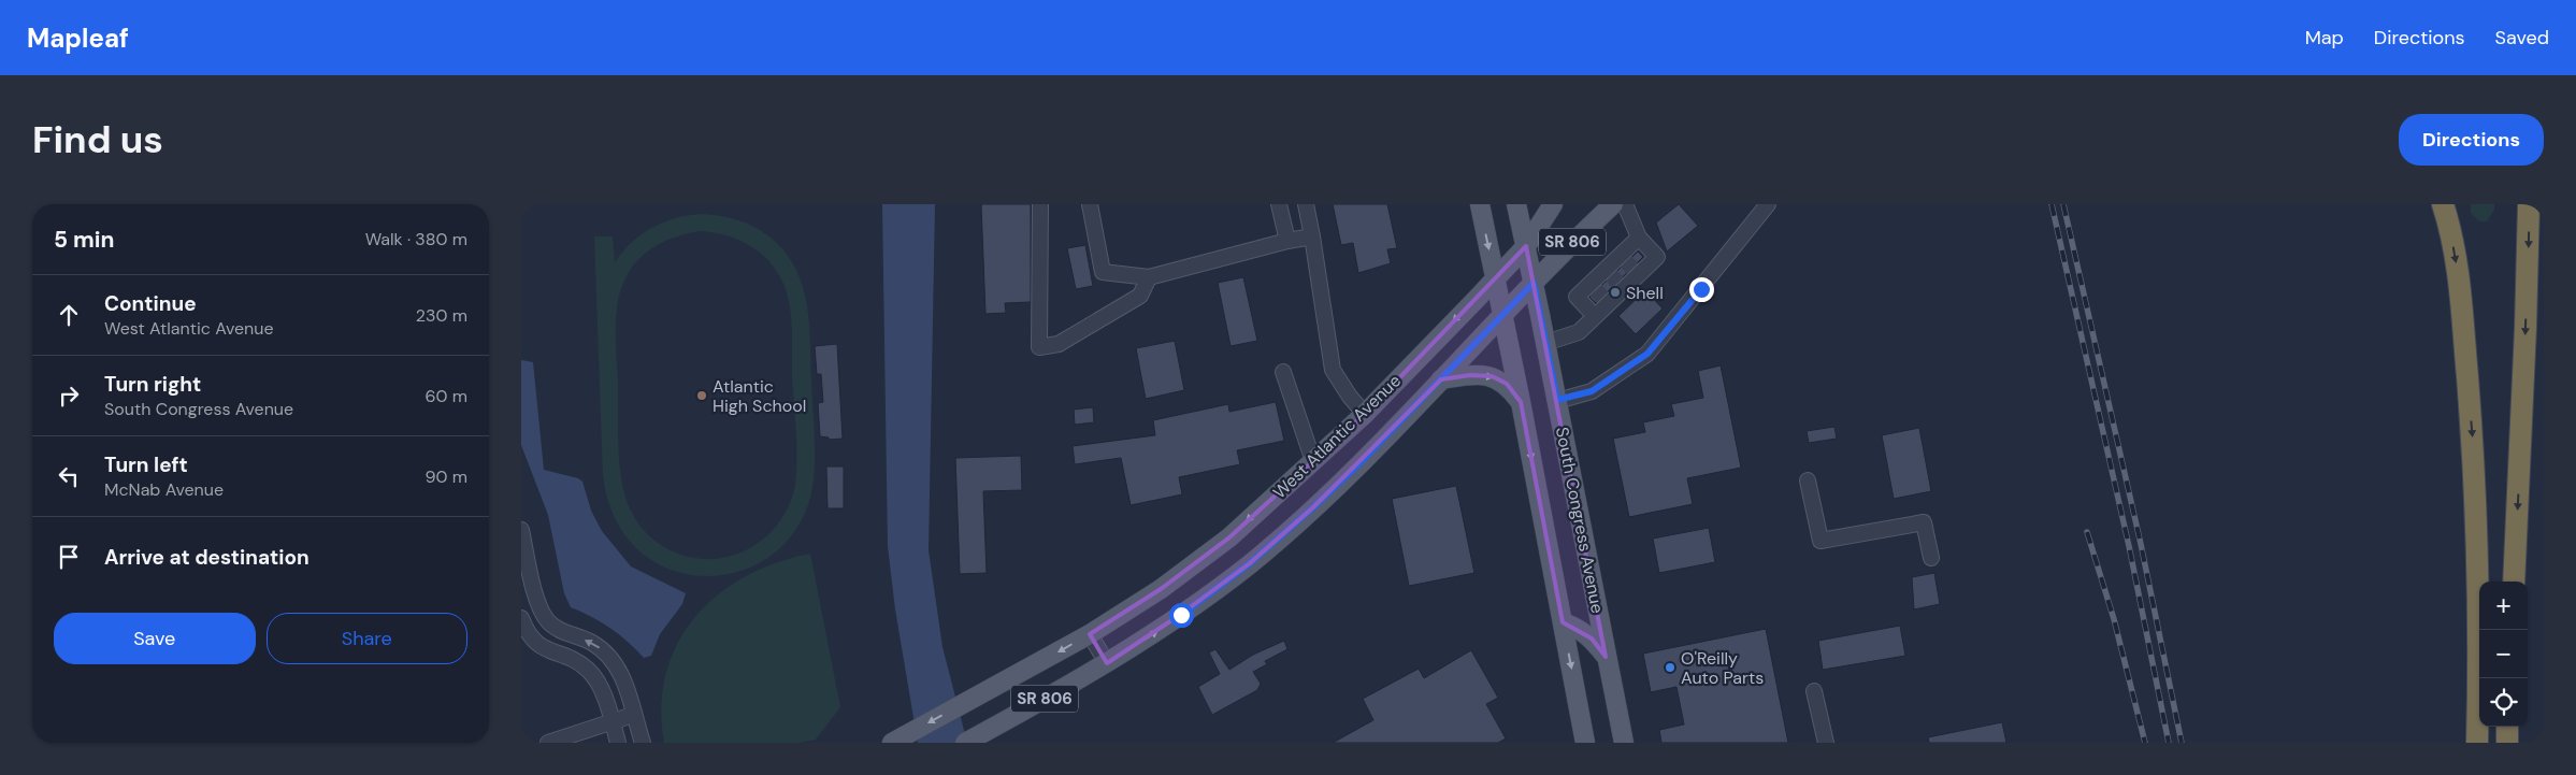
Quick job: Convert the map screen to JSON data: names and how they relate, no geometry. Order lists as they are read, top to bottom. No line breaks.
{"streets":{"main road":["SR 806","West Atlantic Avenue","South Congress Avenue"]},"crossings":[["West Atlantic Avenue","South Congress Avenue"]],"places":["Shell","Atlantic High School","O'Reilly Auto Parts"],"page":{"header":"Mapleaf","nav":["Map","Directions","Saved"],"buttons":["Directions",["Save","Share"]],"title":"Find us","heading":["5 min","Walk · 380 m"],"list":[["Continue","West Atlantic Avenue","230 m"],["Turn right","South Congress Avenue","60 m"],["Turn left","McNab Avenue","90 m"],"Arrive at destination"],"map_buttons":["+","−"]}}
